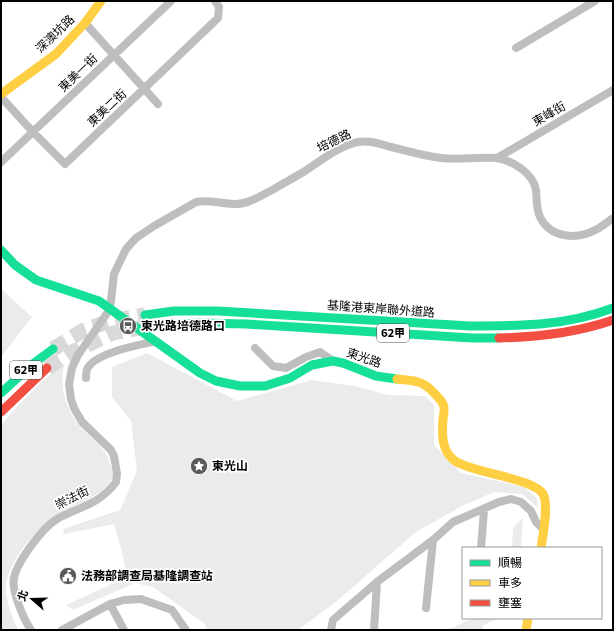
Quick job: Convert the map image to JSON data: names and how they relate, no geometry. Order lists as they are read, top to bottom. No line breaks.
{"streets":{"main road":["深澳坑路","基隆港東岸聯外道路","62甲","東光路"],"street":["東美一街","東美二街","東峰街","培德路","崇法街"]},"crossings":[["東美一街","東美二街"],["東峰街","培德路"],["培德路","東光路"],["培德路","崇法街"],["東光路","崇法街"]],"places":{"bus stop":["東光路培德路口"],"place":["東光山"],"public building":["法務部調查局基隆調查站"]},"legend":["順暢","車多","壅塞"],"north":"left"}
